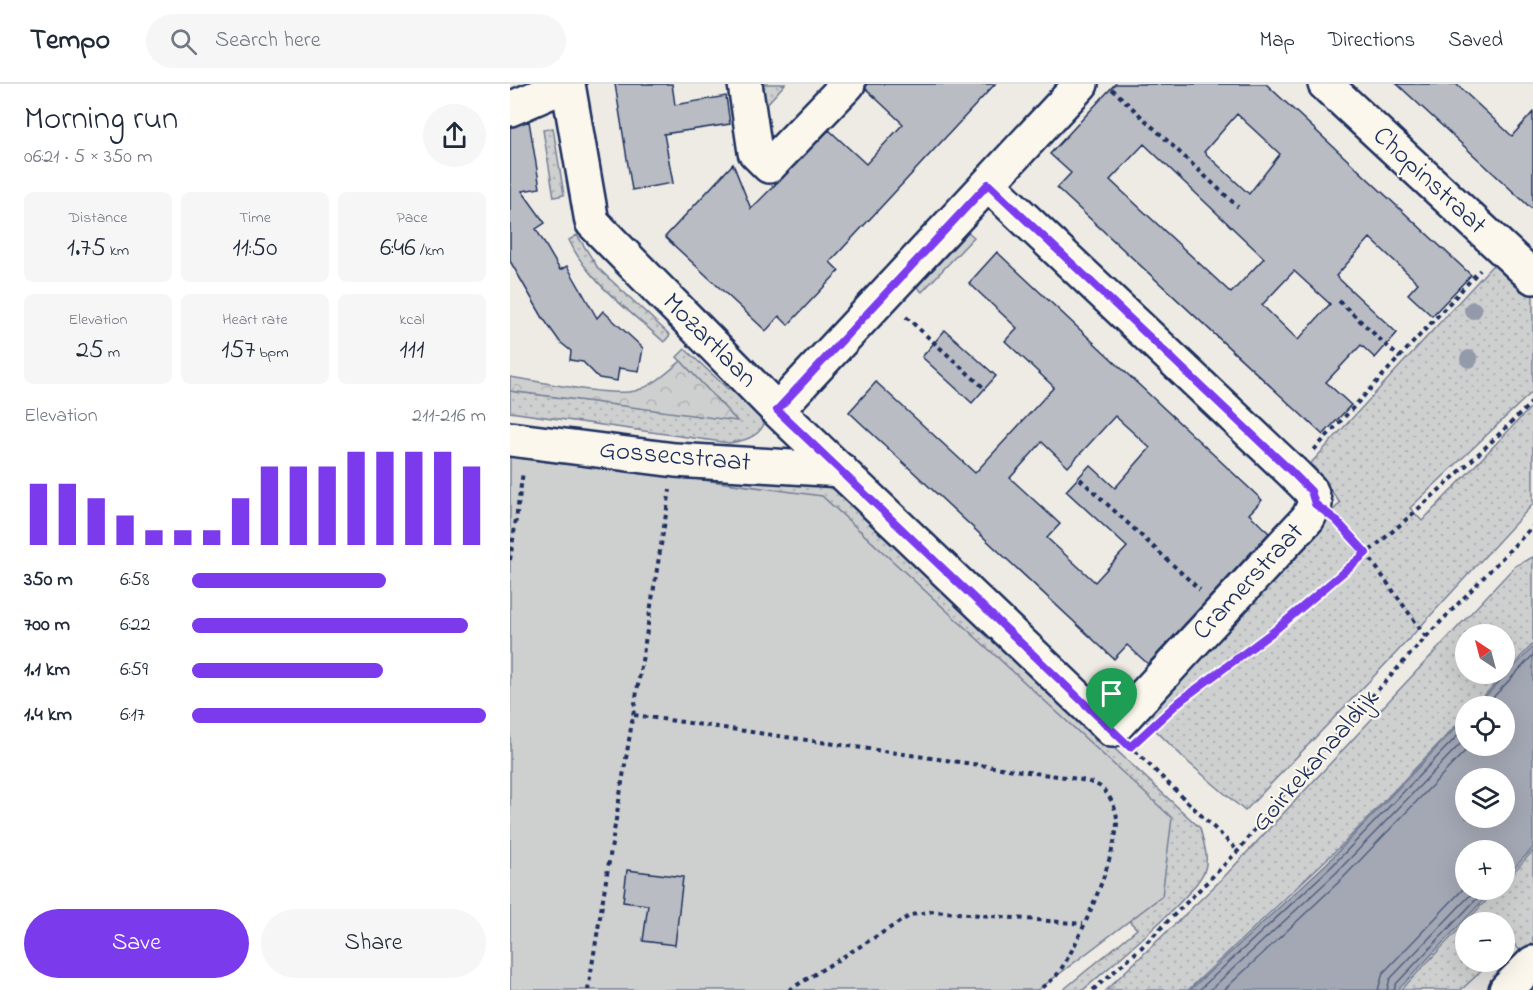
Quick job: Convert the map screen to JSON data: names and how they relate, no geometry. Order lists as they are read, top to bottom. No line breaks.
{"streets":{"street":["Chopinstraat","Mozartlaan","Gossecstraat","Cramerstraat"],"path":["Goirkekanaaldijk"]},"crossings":[["Mozartlaan","Gossecstraat"],["Mozartlaan","Cramerstraat"]],"north":"top left","page":{"header":"Tempo","search":"Search here","nav":["Map","Directions","Saved"],"heading":["Morning run","06:21 · 5 × 350 m"],"stats":[["Distance","1.75 km"],["Time","11:50"],["Pace","6:46 /km"],["Elevation","25 m"],["Heart rate","157 bpm"],["kcal","111"]],"chart":["Elevation","211–216 m"],"list":[{"name":"350 m","note":"6:58"},{"name":"700 m","note":"6:22"},{"name":"1.1 km","note":"6:59"},{"name":"1.4 km","note":"6:17"}],"map_buttons":["+","−"],"buttons":["Save","Share"]}}
